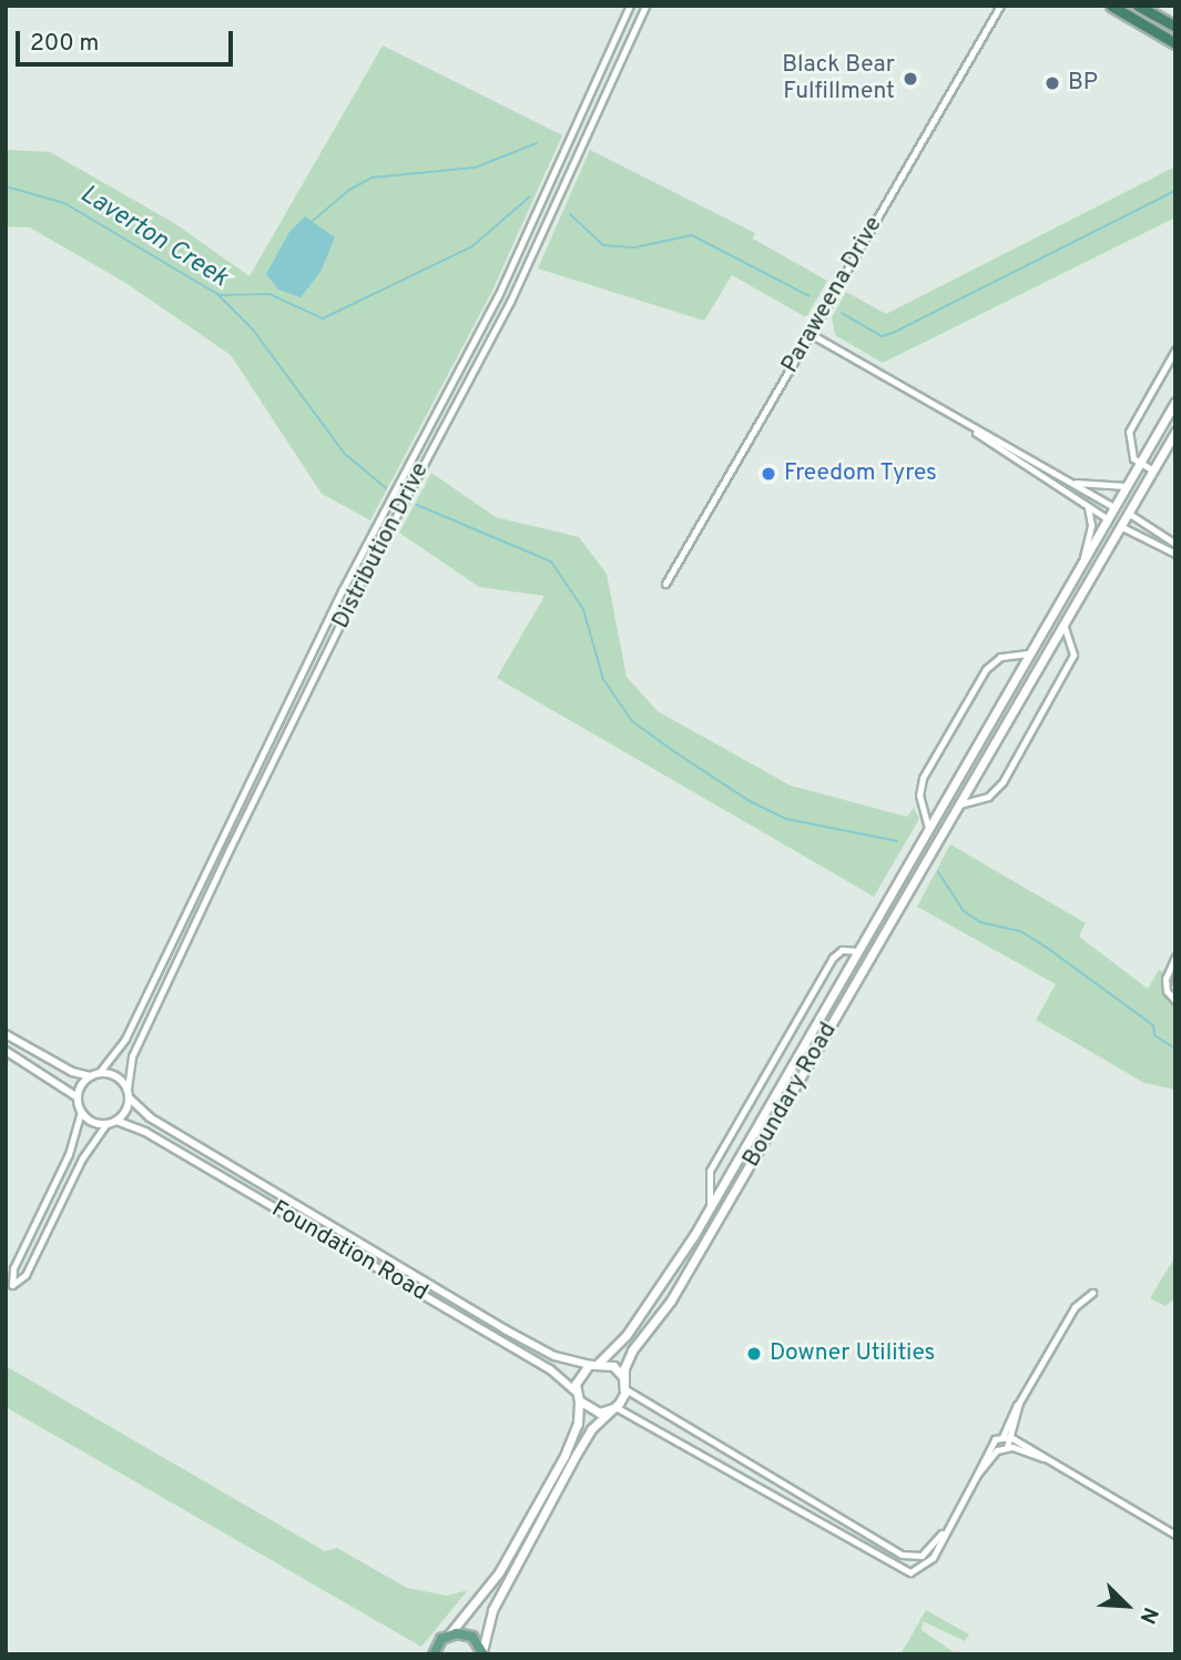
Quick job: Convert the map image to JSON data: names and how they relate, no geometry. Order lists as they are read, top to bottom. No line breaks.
{"streets":{"main road":["Boundary Road"],"street":["Paraweena Drive","Distribution Drive","Foundation Road"]},"crossings":[["Distribution Drive","Foundation Road"],["Boundary Road","Foundation Road"]],"water":["Laverton Creek"],"places":["Black Bear Fulfillment","BP","Freedom Tyres","Downer Utilities"],"scale_bar":"200 m","north":"bottom right"}
